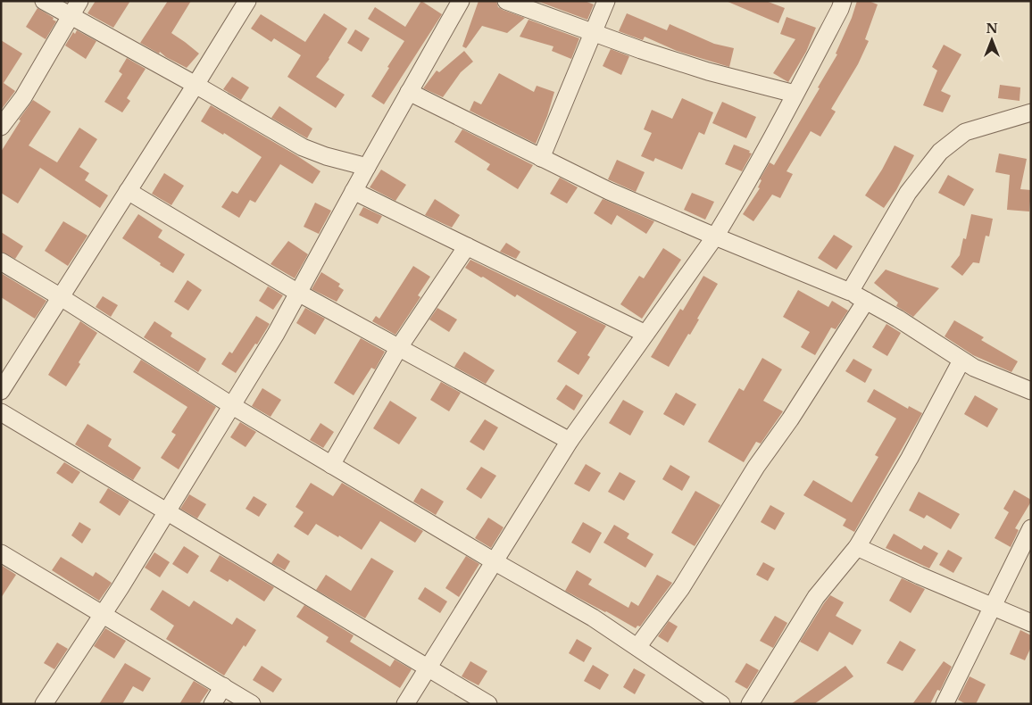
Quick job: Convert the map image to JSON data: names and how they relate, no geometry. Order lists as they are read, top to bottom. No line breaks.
{"north":"top"}
